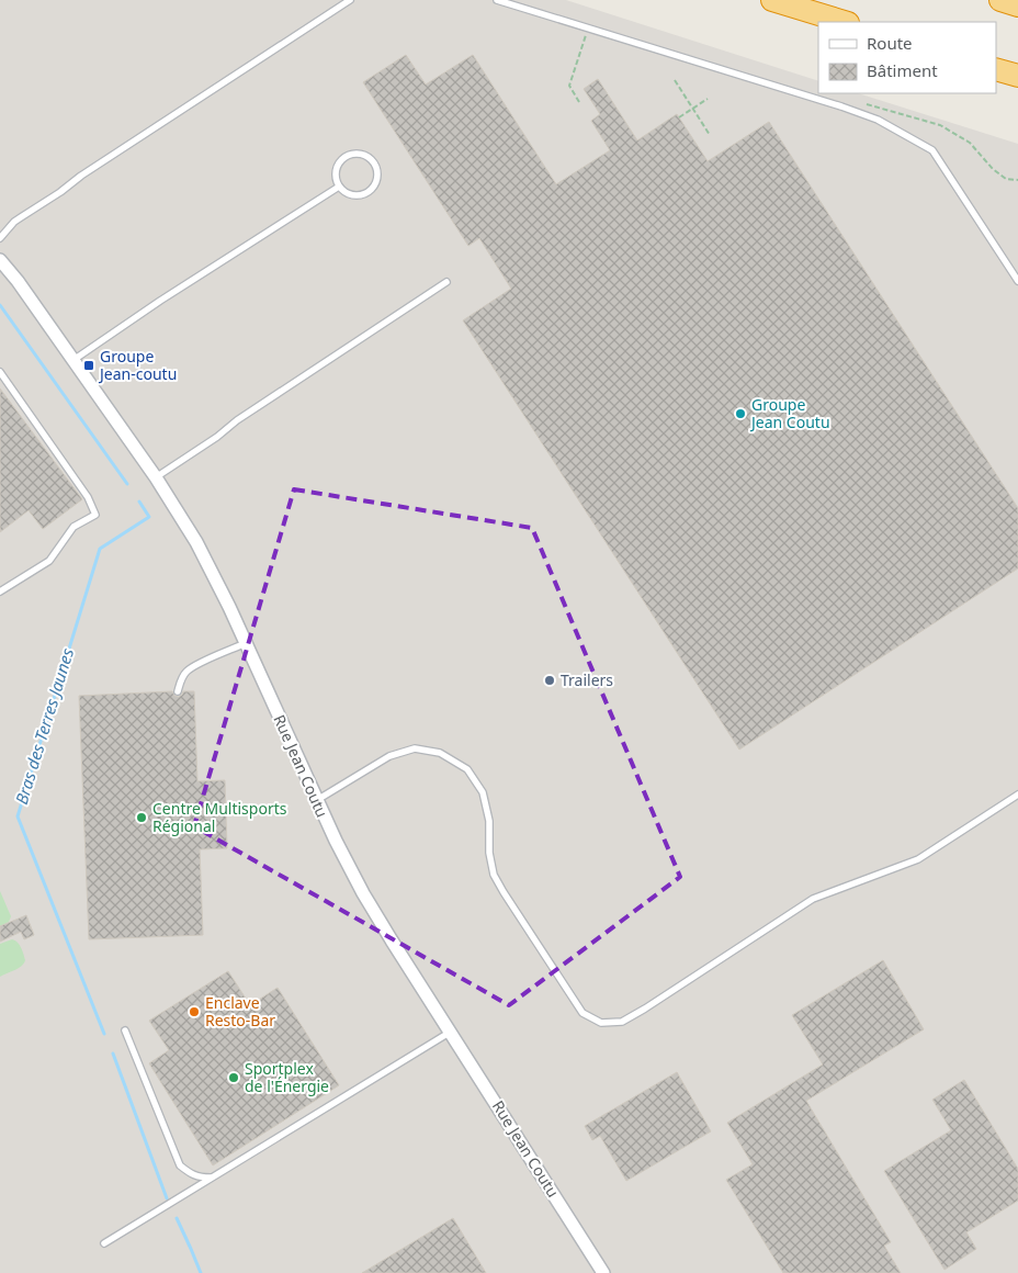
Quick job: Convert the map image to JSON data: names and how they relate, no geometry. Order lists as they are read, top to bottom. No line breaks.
{"streets":{"street":["Rue Jean Coutu"]},"water":["Bras des Terres Jaunes"],"places":{"transit":["Groupe Jean-coutu"],"other":["Groupe Jean Coutu","Trailers","Centre Multisports Régional","Enclave Resto-Bar","Sportplex de l'Énergie"]},"legend":["Route","Bâtiment"]}
